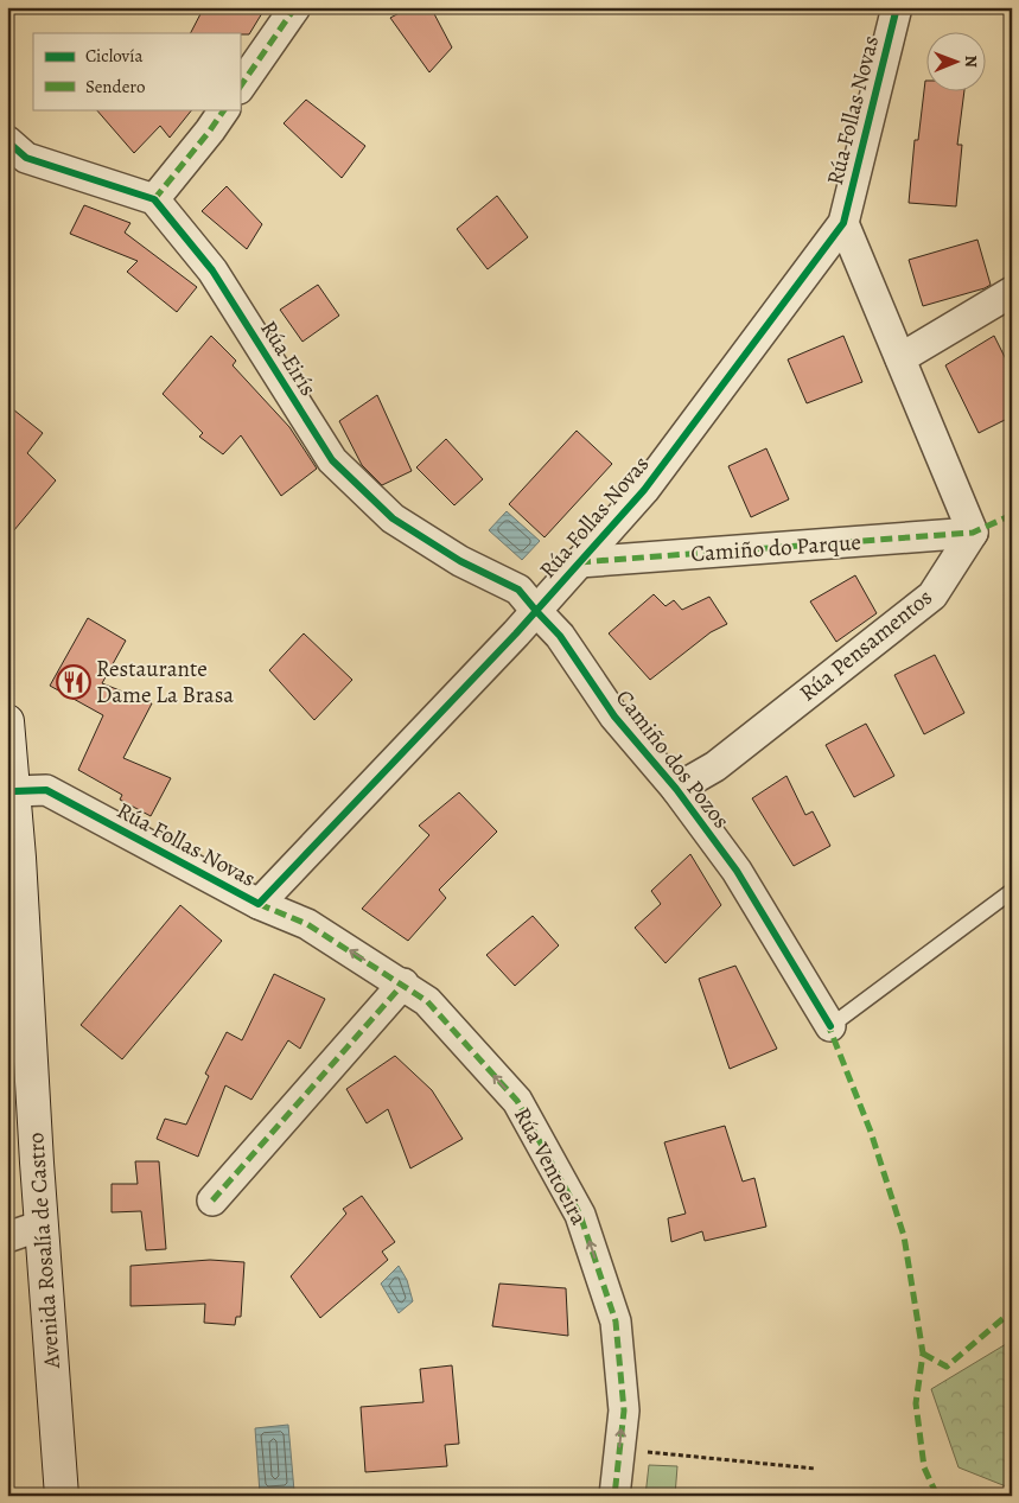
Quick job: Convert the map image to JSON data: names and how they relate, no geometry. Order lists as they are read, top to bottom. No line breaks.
{"streets":{"street":["Rúa Follas Novas","Rúa Eirís","Camiño do Parque","Rúa Pensamentos","Camiño dos Pozos","Rúa Ventoeira","Avenida Rosalía de Castro"]},"crossings":[["Rúa Follas Novas","Rúa Eirís"],["Rúa Follas Novas","Camiño do Parque"],["Rúa Follas Novas","Camiño dos Pozos"],["Rúa Follas Novas","Rúa Ventoeira"],["Rúa Follas Novas","Avenida Rosalía de Castro"],["Rúa Eirís","Camiño dos Pozos"],["Camiño do Parque","Rúa Pensamentos"],["Rúa Pensamentos","Camiño dos Pozos"]],"one_way":["Rúa Ventoeira"],"places":{"restaurant":["Restaurante Dame La Brasa"]},"legend":["Ciclovía","Sendero"],"north":"right"}
